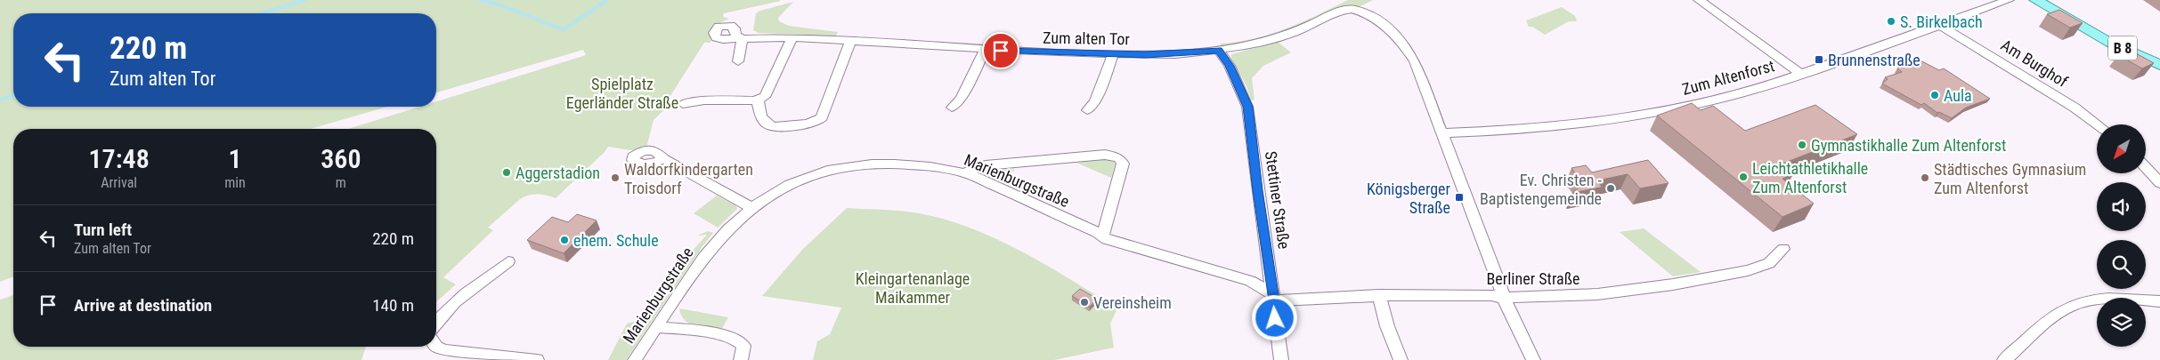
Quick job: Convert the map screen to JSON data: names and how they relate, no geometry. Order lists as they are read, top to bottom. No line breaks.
{"streets":{"main road":["B 8"],"street":["Zum alten Tor","Am Burghof","Zum Altenforst","Marienburgstraße","Stettiner Straße","Berliner Straße"]},"crossings":[["Zum alten Tor","Zum Altenforst"],["Zum alten Tor","Stettiner Straße"],["Am Burghof","Zum Altenforst"],["Marienburgstraße","Stettiner Straße"],["Marienburgstraße","Berliner Straße"],["Stettiner Straße","Berliner Straße"]],"parks":["Spielplatz Egerländer Straße","Kleingartenanlage Maikammer"],"places":{"other":["S. Birkelbach","Aula","Gymnastikhalle Zum Altenforst","Aggerstadion","Leichtathletikhalle Zum Altenforst","Waldorfkindergarten Troisdorf","Städtisches Gymnasium Zum Altenforst","Ev. Christen - Baptistengemeinde","ehem. Schule","Vereinsheim"],"transit":["Brunnenstraße","Königsberger Straße"]},"north":"bottom left","page":{"turn":["220 m","Zum alten Tor"],"eta":["17:48","Arrival","1","min","360","m"],"list":[{"name":"Turn left","note":"Zum alten Tor","value":"220 m"},{"name":"Arrive at destination","value":"140 m"}]}}
